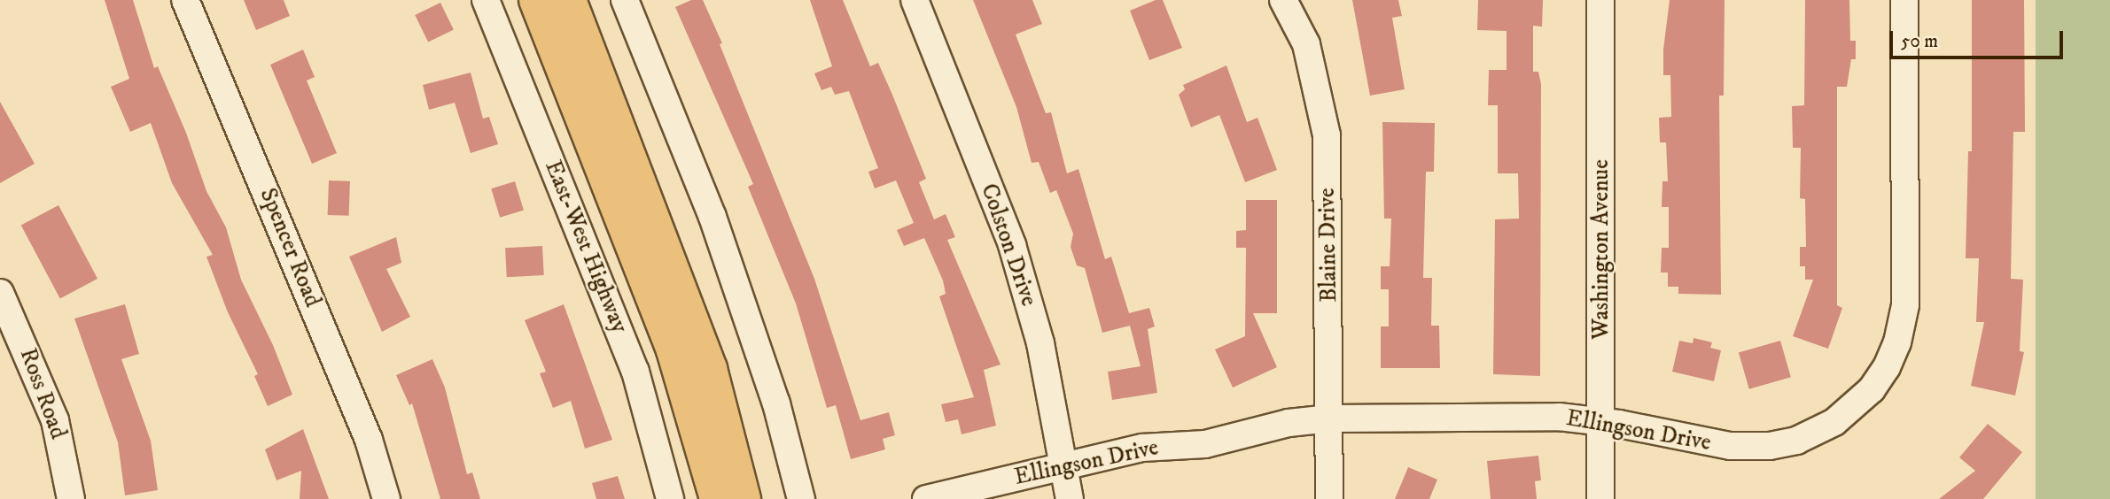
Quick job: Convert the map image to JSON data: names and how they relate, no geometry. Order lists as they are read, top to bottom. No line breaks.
{"streets":{"main road":["East-West Highway"],"street":["Colston Drive","Blaine Drive","Spencer Road","Washington Avenue","Ross Road","Ellingson Drive"]},"crossings":[["Colston Drive","Ellingson Drive"],["Blaine Drive","Ellingson Drive"],["Washington Avenue","Ellingson Drive"]],"scale_bar":"50 m"}
